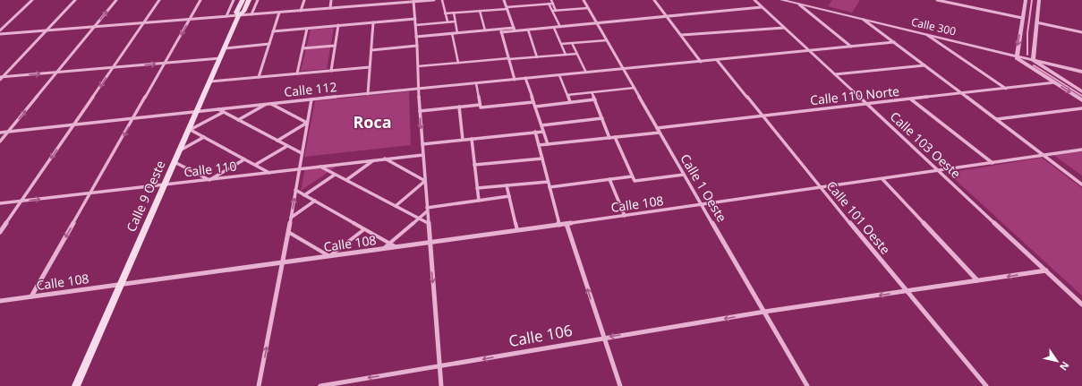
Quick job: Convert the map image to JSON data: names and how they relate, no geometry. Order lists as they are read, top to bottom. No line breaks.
{"streets":{"main road":["Calle 9 Oeste"],"street":["Calle 300","Calle 112","Calle 110 Norte","Calle 103 Oeste","Calle 110","Calle 1 Oeste","Calle 108","Calle 101 Oeste","Calle 106"]},"crossings":[["Calle 112","Calle 103 Oeste"],["Calle 112","Calle 1 Oeste"],["Calle 112","Calle 9 Oeste"],["Calle 112","Calle 101 Oeste"],["Calle 110 Norte","Calle 103 Oeste"],["Calle 110 Norte","Calle 1 Oeste"],["Calle 110 Norte","Calle 101 Oeste"],["Calle 103 Oeste","Calle 108"],["Calle 103 Oeste","Calle 106"],["Calle 110","Calle 9 Oeste"],["Calle 1 Oeste","Calle 108"],["Calle 1 Oeste","Calle 106"],["Calle 9 Oeste","Calle 108"],["Calle 108","Calle 101 Oeste"],["Calle 101 Oeste","Calle 106"]],"one_way":["Calle 106"],"districts":["Roca"],"north":"bottom right"}
